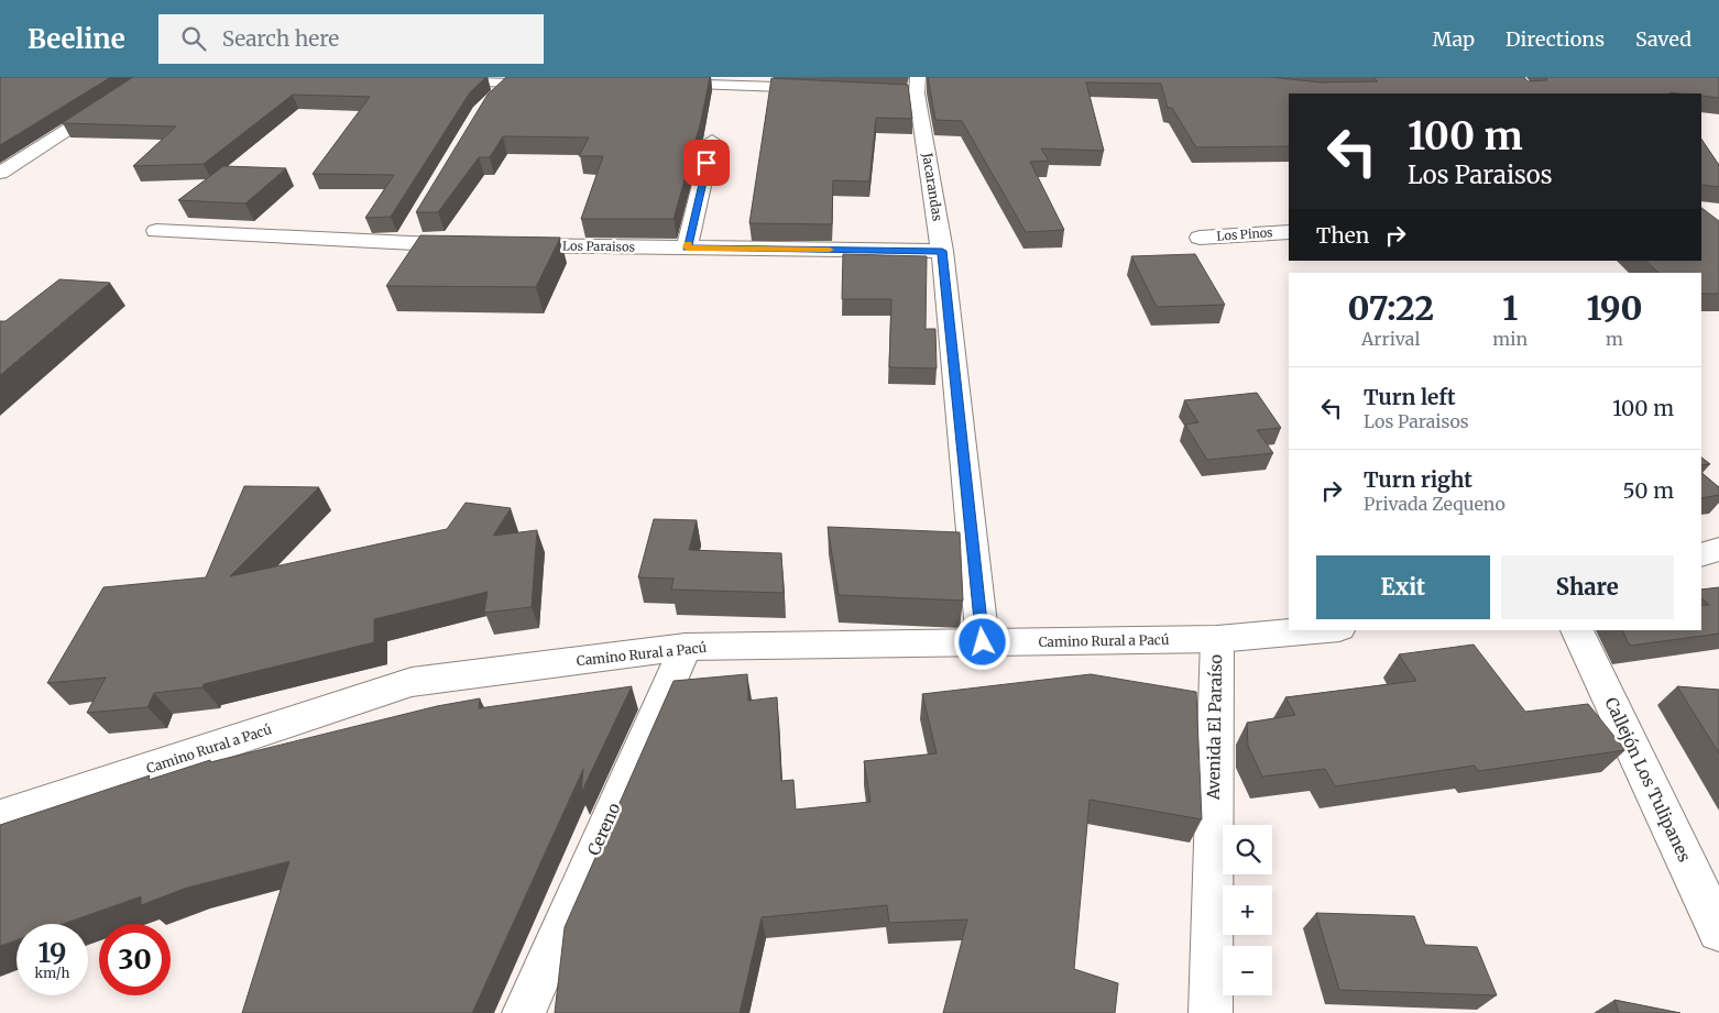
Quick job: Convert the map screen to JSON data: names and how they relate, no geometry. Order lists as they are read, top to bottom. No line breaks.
{"streets":{"street":["Jacarandas","Los Pinos","Los Paraisos","Camino Rural a Pacú","Avenida El Paraíso","Callejón Los Tulipanes","Cereno"]},"crossings":[["Jacarandas","Los Paraisos"],["Jacarandas","Camino Rural a Pacú"],["Camino Rural a Pacú","Avenida El Paraíso"],["Camino Rural a Pacú","Cereno"]],"page":{"header":"Beeline","search":"Search here","nav":["Map","Directions","Saved"],"turn":["100 m","Los Paraisos"],"then":"Then","eta":["07:22","Arrival","1","min","190","m"],"list":[{"name":"Turn left","note":"Los Paraisos","value":"100 m"},{"name":"Turn right","note":"Privada Zequeno","value":"50 m"}],"buttons":["Exit","Share"],"map_buttons":["+","−"],"speed":"19 km/h","limit":"30"}}
